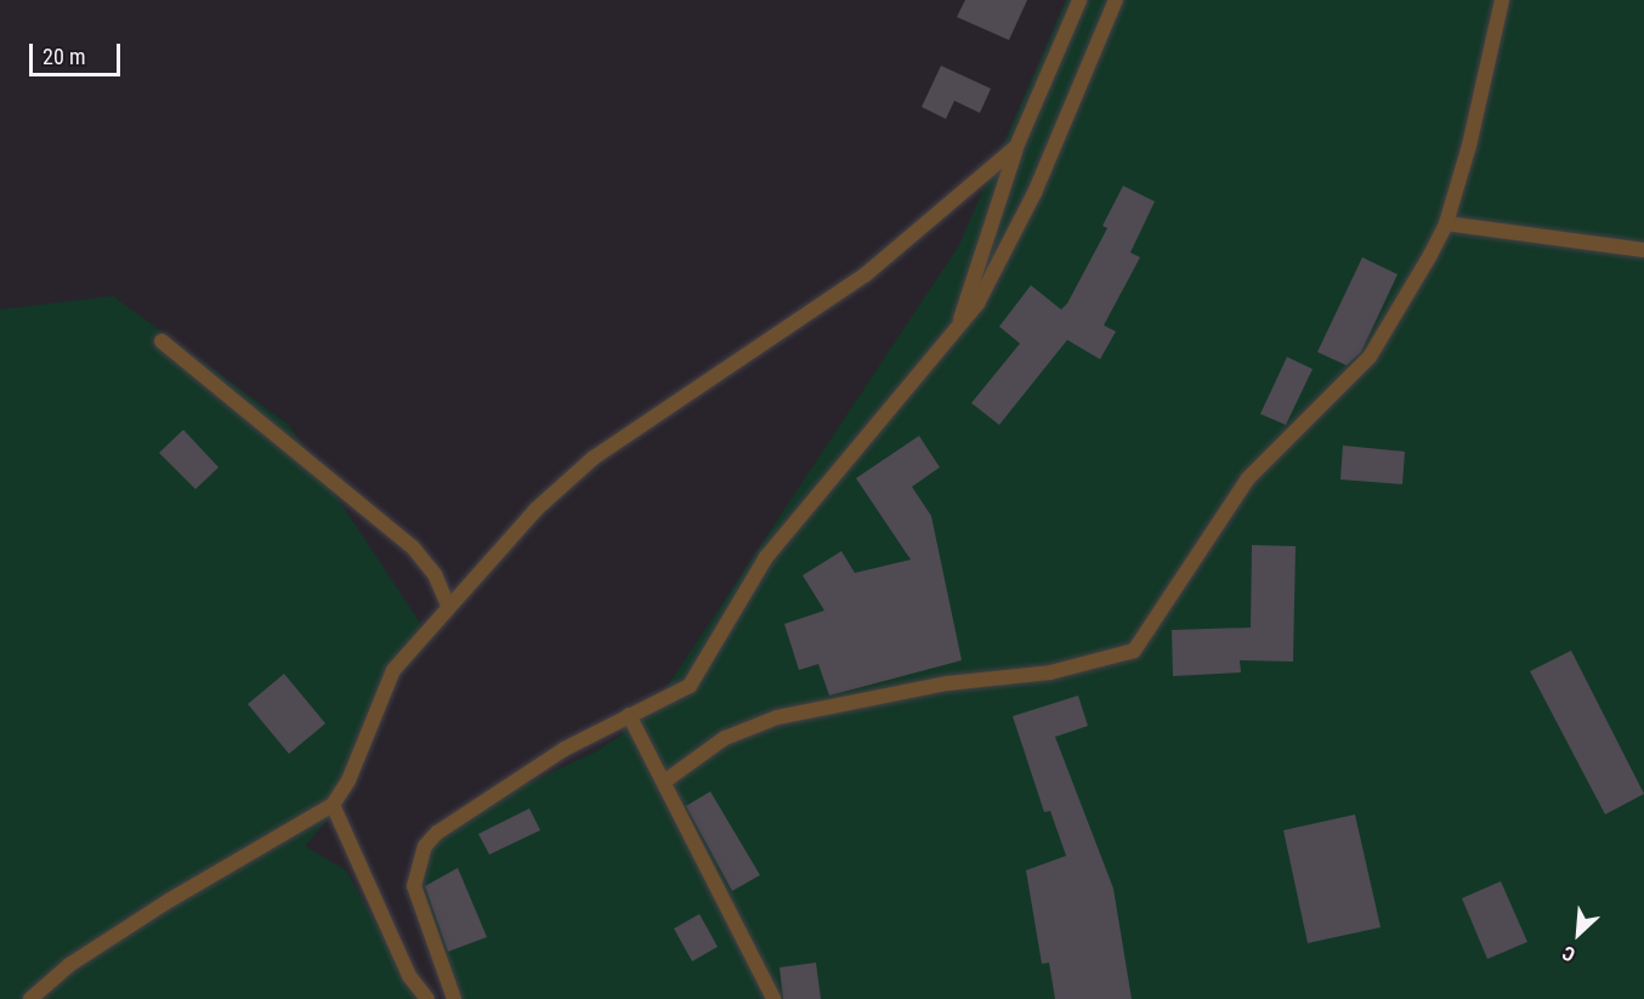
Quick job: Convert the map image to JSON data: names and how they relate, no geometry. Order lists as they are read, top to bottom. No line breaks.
{"scale_bar":"20 m","north":"bottom left"}
